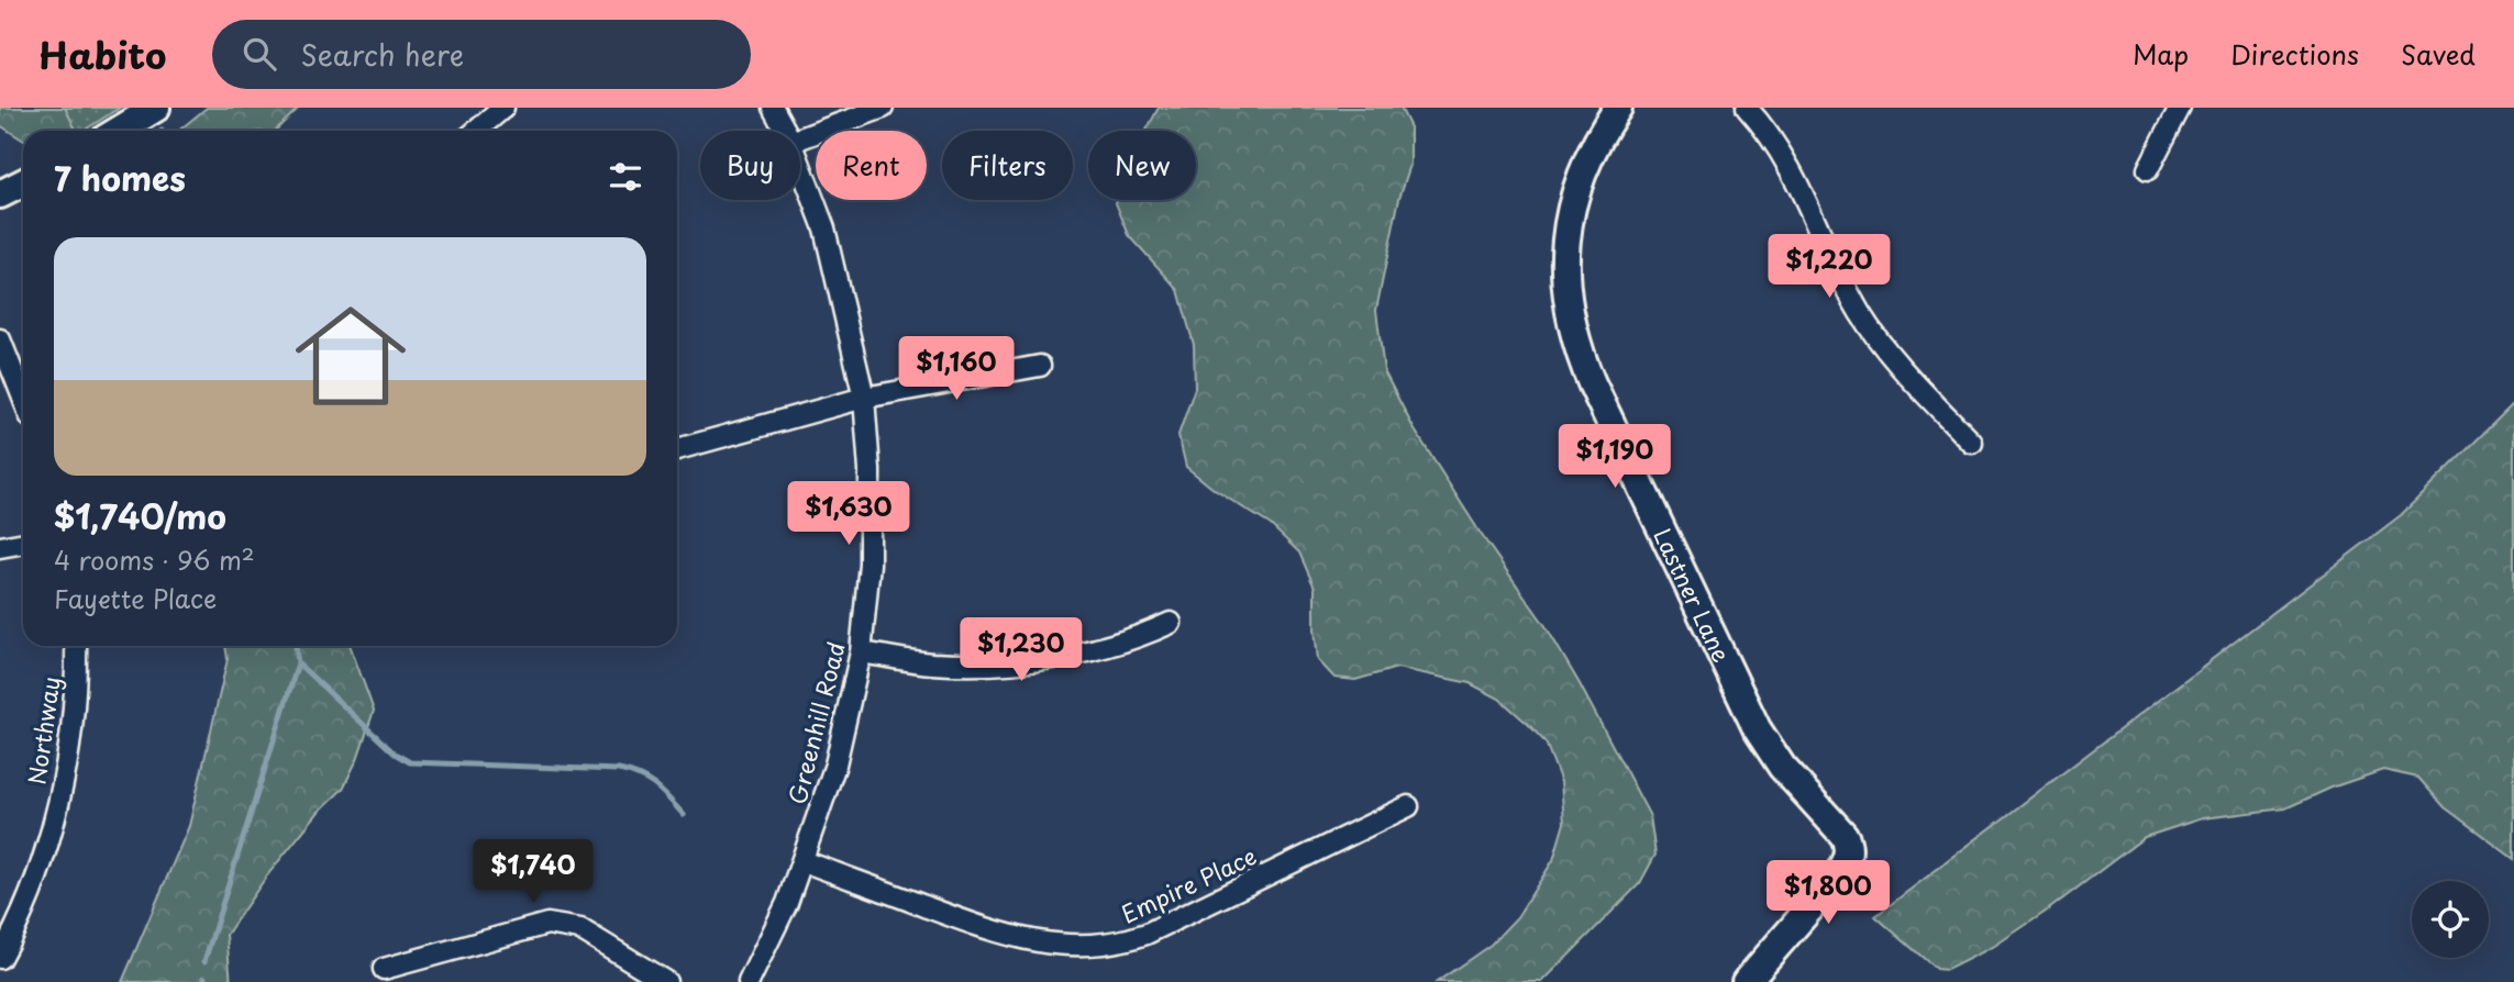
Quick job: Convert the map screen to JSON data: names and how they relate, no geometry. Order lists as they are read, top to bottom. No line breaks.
{"streets":{"street":["Lastner Lane","Greenhill Road","Northway","Empire Place"]},"crossings":[["Greenhill Road","Empire Place"]],"page":{"header":"Habito","search":"Search here","nav":["Map","Directions","Saved"],"chip":["Buy","Rent","Filters","New"],"heading":"7 homes","list":[{"name":"$1,740/mo","note":"4 rooms · 96 m² · Fayette Place"}],"price":["$1,220","$1,160","$1,190","$1,630","$1,230","$1,740","$1,800"]}}
